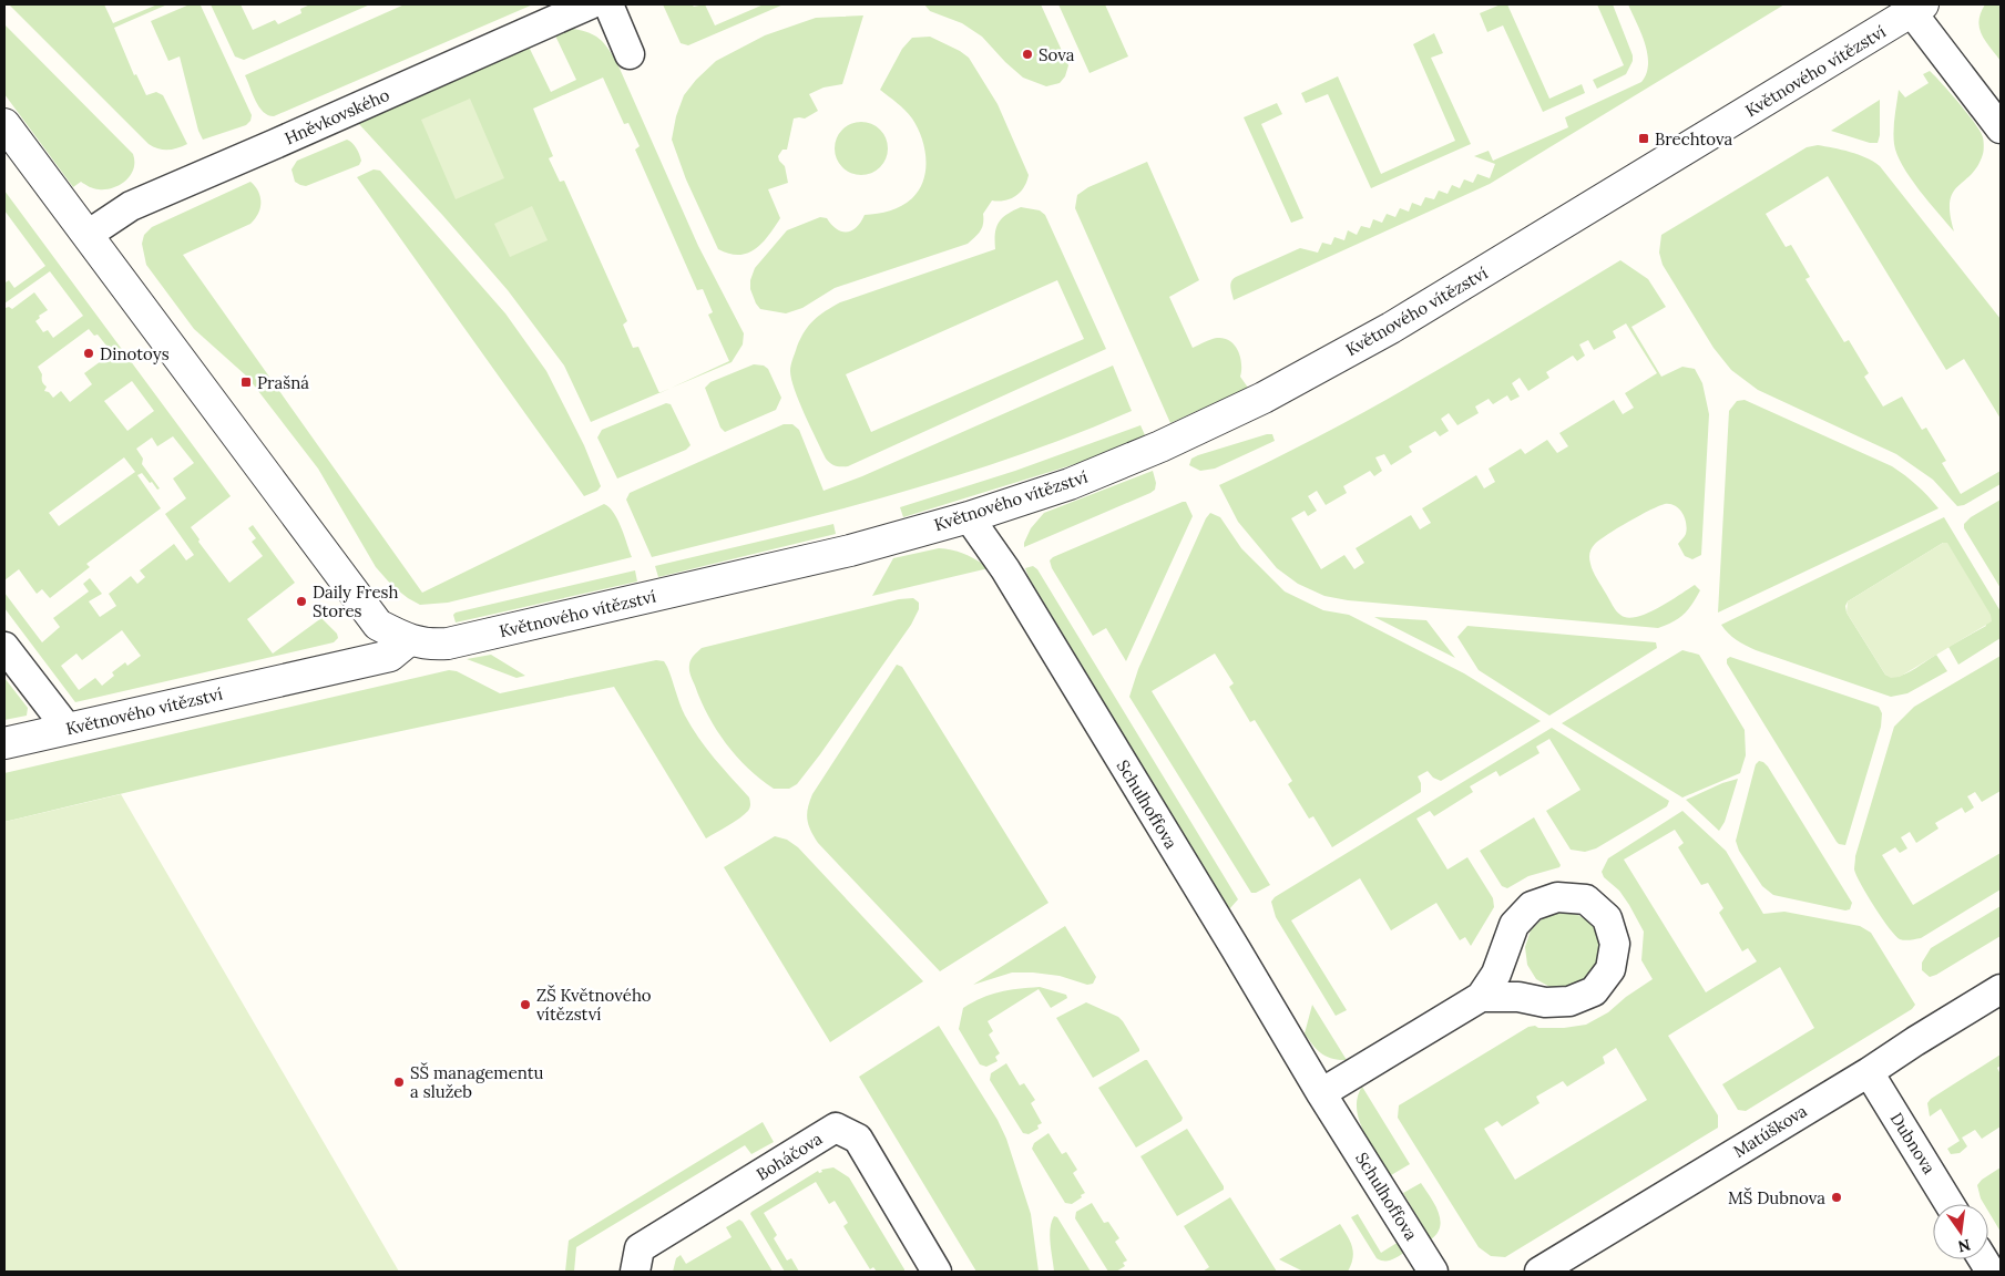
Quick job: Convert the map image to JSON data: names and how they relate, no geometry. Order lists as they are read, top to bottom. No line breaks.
{"streets":{"street":["Květnového vítězství","Hněvkovského","Schulhoffova","Matúškova","Dubnova","Boháčova"]},"crossings":[["Květnového vítězství","Schulhoffova"],["Matúškova","Dubnova"]],"places":{"other":["Sova","Dinotoys","Daily Fresh Stores","ZŠ Květnového vítězství","SŠ managementu a služeb","MŠ Dubnova"],"transit":["Brechtova","Prašná"]},"north":"bottom"}
